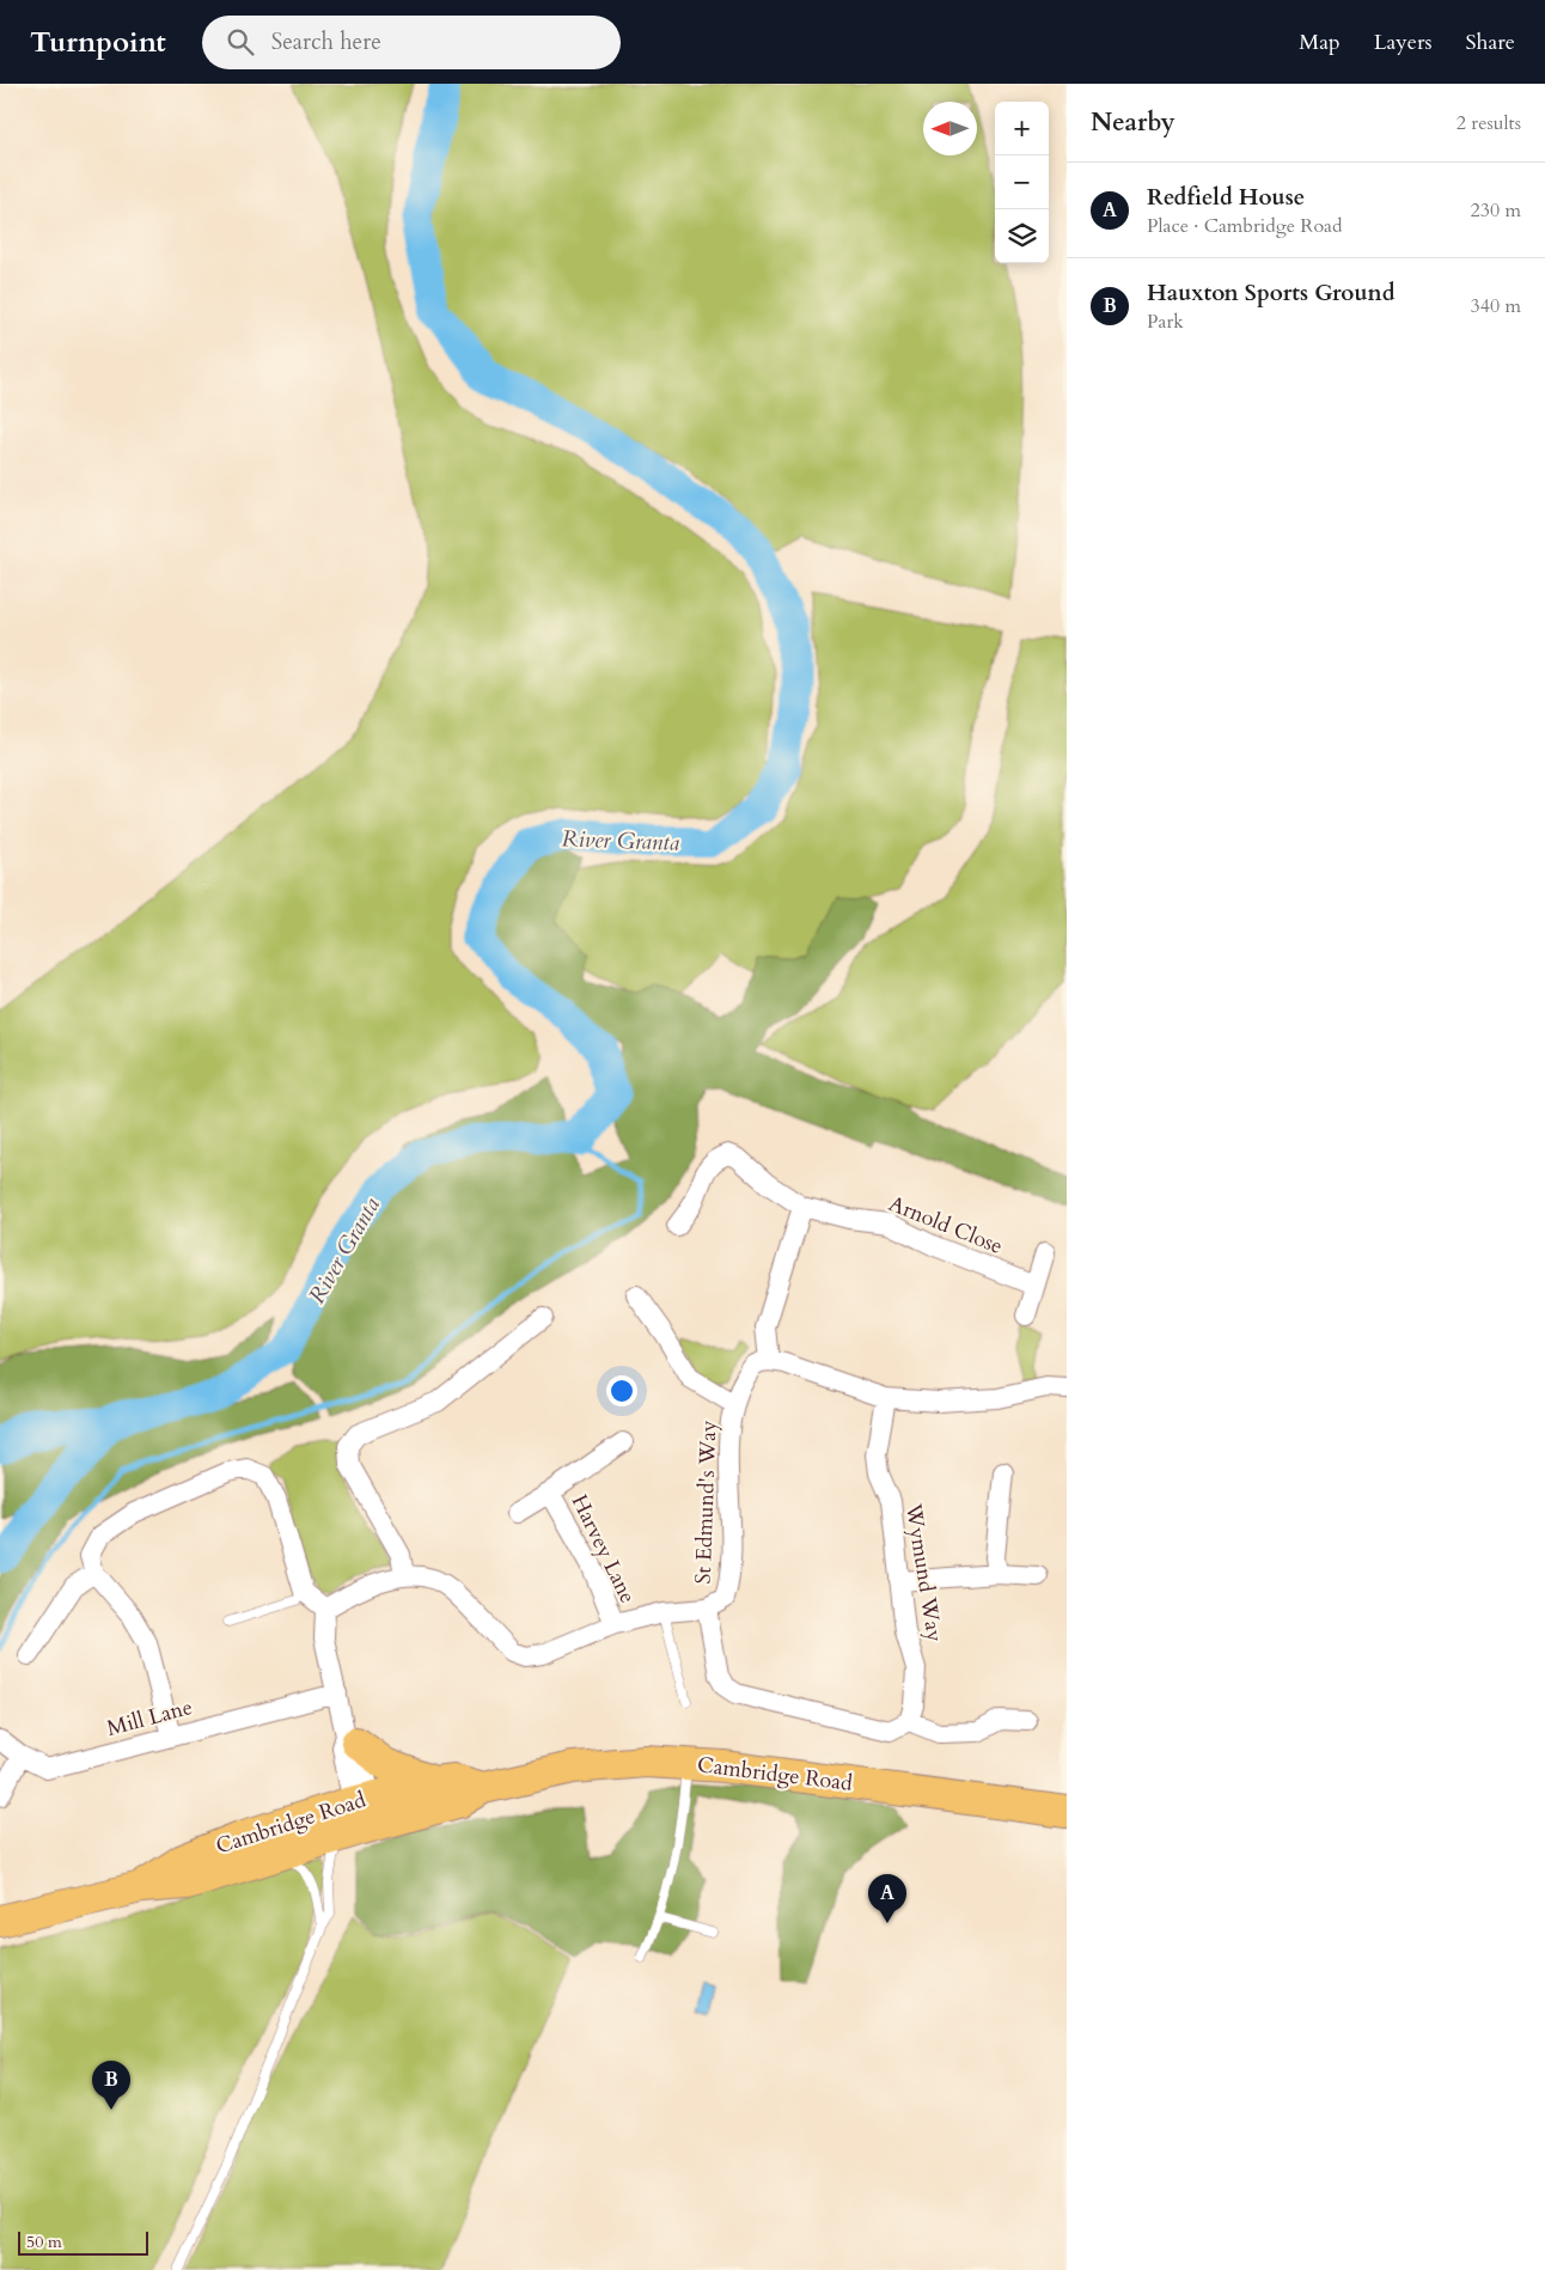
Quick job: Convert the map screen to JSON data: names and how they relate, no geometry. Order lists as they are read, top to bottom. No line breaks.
{"streets":{"highway":["Cambridge Road"],"street":["Arnold Close","St Edmund's Way","Harvey Lane","Wymund Way","Mill Lane"]},"crossings":[["St Edmund's Way","Harvey Lane"]],"water":["River Granta"],"scale_bar":"50 m","north":"left","page":{"header":"Turnpoint","search":"Search here","nav":["Map","Layers","Share"],"heading":["Nearby","2 results"],"map_buttons":["+","−"],"list":[{"mark":"A","name":"Redfield House","note":"Place · Cambridge Road","value":"230 m"},{"mark":"B","name":"Hauxton Sports Ground","note":"Park","value":"340 m"}],"pins":["A","B"],"scale":"50 m"}}
